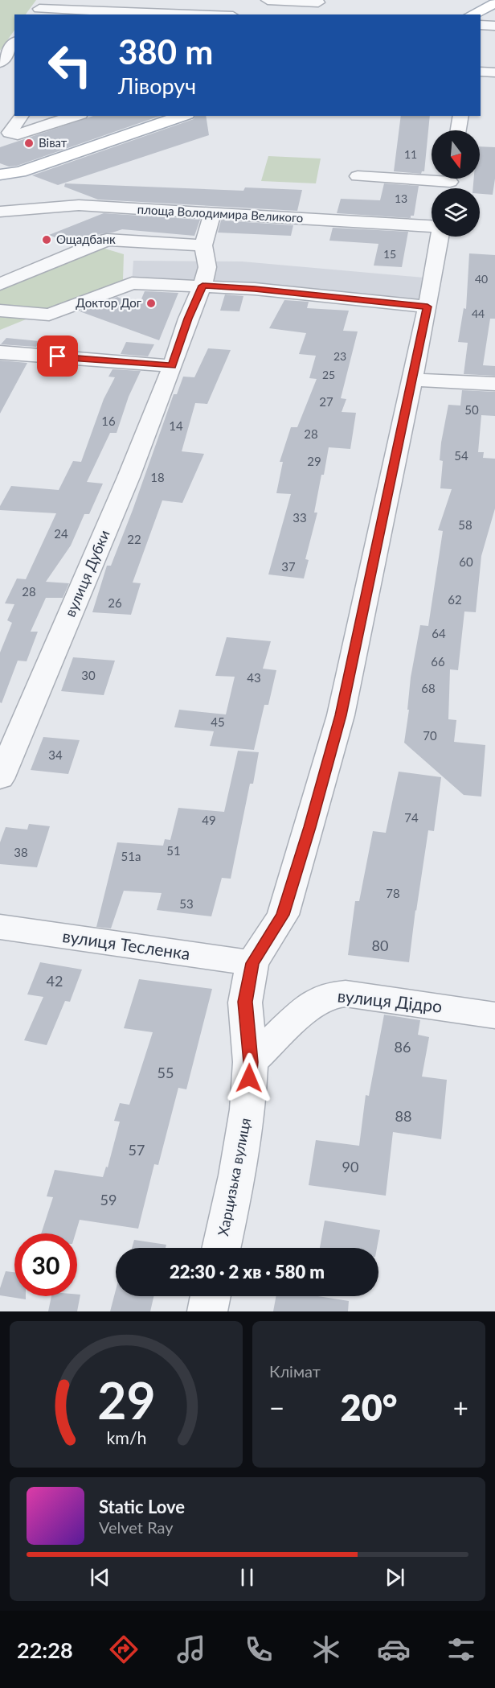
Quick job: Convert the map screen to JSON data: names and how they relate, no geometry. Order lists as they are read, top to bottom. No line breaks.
{"streets":{"street":["площа Володимира Великого","вулиця Дубки","вулиця Тесленка","вулиця Дідро","Харцизька вулиця"]},"crossings":[["вулиця Тесленка","Харцизька вулиця"],["вулиця Дідро","Харцизька вулиця"]],"places":["Віват","Ощадбанк","Доктор Дог"],"house_numbers":["11","13","15","40","44","23","25","27","50","16","14","28","54","29","18","33","58","24","22","60","37","28","62","26","64","66","30","43","68","45","70","34","74","49","51","38","51а","78","53","80","42","86","55","88","57","90","59"],"north":"bottom","page":{"turn":["380 m","Ліворуч"],"limit":"30","trip":"22:30 · 2 хв · 580 m","tile":"Клімат","heat":["−","20°","+"],"song":["Static Love","Velvet Ray"],"tabs":"22:28","gauge":["29","km/h"]}}
